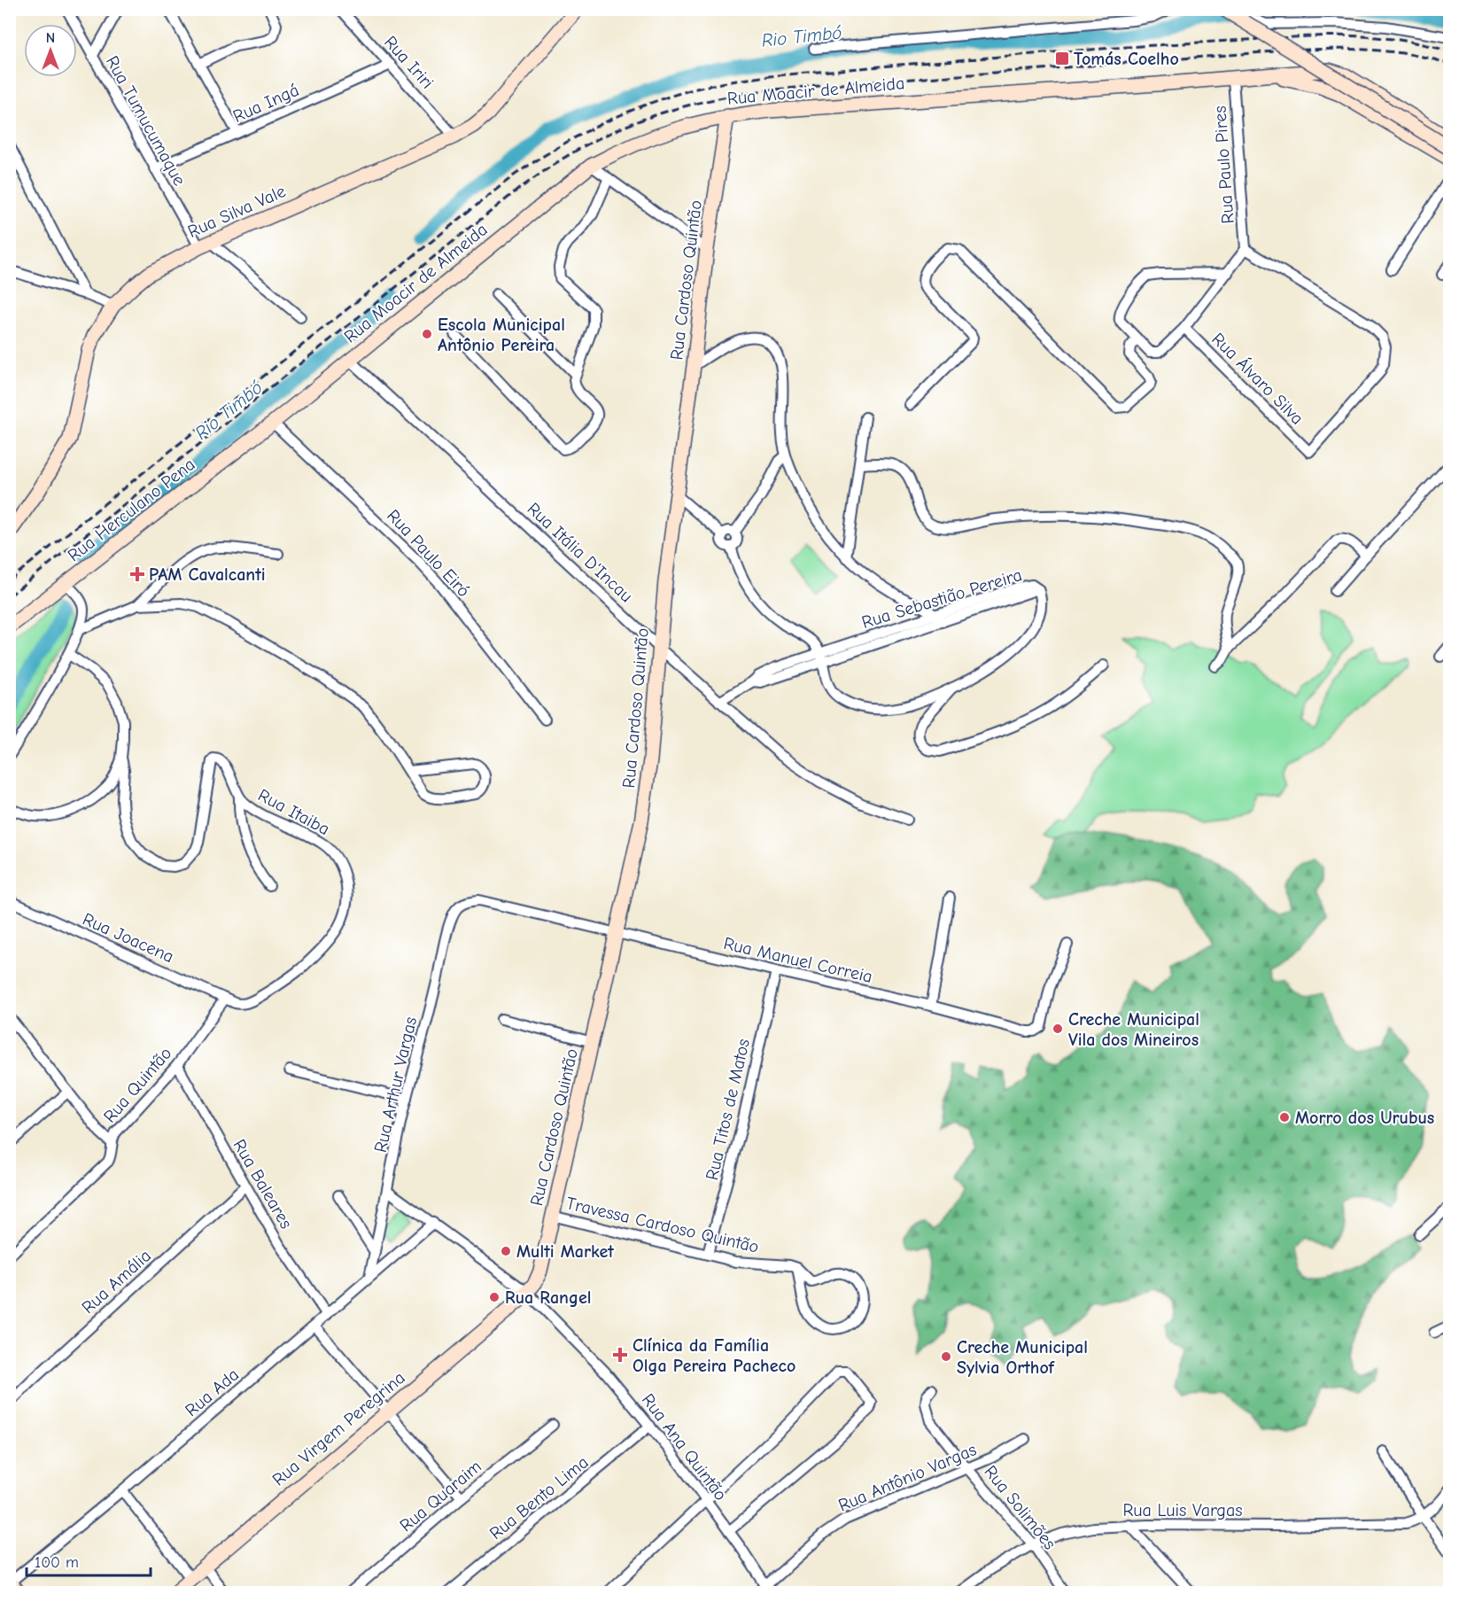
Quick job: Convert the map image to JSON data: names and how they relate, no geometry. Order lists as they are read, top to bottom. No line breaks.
{"streets":{"street":["Rua Iriri","Rua Moacir de Almeida","Rua Ingá","Rua Tumucumaque","Rua Paulo Pires","Rua Silva Vale","Rua Cardoso Quintão","Rua Álvaro Silva","Rua Herculano Pena","Rua Itália D'Incau","Rua Paulo Eiró","Rua Sebastião Pereira","Rua Itaiba","Rua Joacena","Rua Manuel Correia","Rua Quintão","Rua Arthur Vargas","Rua Titos de Matos","Rua Baleares","Travessa Cardoso Quintão","Rua Amália","Rua Ada","Rua Virgem Peregrina","Rua Ana Quintão","Rua Antônio Vargas","Rua Quaraim","Rua Bento Lima","Rua Solimões","Rua Luis Vargas"]},"crossings":[["Rua Iriri","Rua Ingá"],["Rua Iriri","Rua Silva Vale"],["Rua Moacir de Almeida","Rua Paulo Pires"],["Rua Moacir de Almeida","Rua Cardoso Quintão"],["Rua Moacir de Almeida","Rua Herculano Pena"],["Rua Moacir de Almeida","Rua Itália D'Incau"],["Rua Ingá","Rua Tumucumaque"],["Rua Tumucumaque","Rua Silva Vale"],["Rua Paulo Pires","Rua Álvaro Silva"],["Rua Cardoso Quintão","Rua Itália D'Incau"],["Rua Cardoso Quintão","Rua Manuel Correia"],["Rua Cardoso Quintão","Travessa Cardoso Quintão"],["Rua Cardoso Quintão","Rua Virgem Peregrina"],["Rua Cardoso Quintão","Rua Ana Quintão"],["Rua Herculano Pena","Rua Itália D'Incau"],["Rua Herculano Pena","Rua Paulo Eiró"],["Rua Itália D'Incau","Rua Sebastião Pereira"],["Rua Itaiba","Rua Joacena"],["Rua Itaiba","Rua Quintão"],["Rua Joacena","Rua Quintão"],["Rua Manuel Correia","Rua Arthur Vargas"],["Rua Manuel Correia","Rua Titos de Matos"],["Rua Quintão","Rua Baleares"],["Rua Arthur Vargas","Rua Ada"],["Rua Arthur Vargas","Rua Ana Quintão"],["Rua Titos de Matos","Travessa Cardoso Quintão"],["Rua Baleares","Rua Amália"],["Rua Baleares","Rua Ada"],["Rua Ada","Rua Ana Quintão"],["Rua Virgem Peregrina","Rua Ana Quintão"],["Rua Ana Quintão","Rua Antônio Vargas"],["Rua Ana Quintão","Rua Bento Lima"],["Rua Antônio Vargas","Rua Solimões"],["Rua Solimões","Rua Luis Vargas"]],"water":["Rio Timbó"],"places":{"transit":["Tomás Coelho"],"other":["Escola Municipal Antônio Pereira","Creche Municipal Vila dos Mineiros","Morro dos Urubus","Multi Market","Rua Rangel","Creche Municipal Sylvia Orthof"],"health":["PAM Cavalcanti","Clínica da Família Olga Pereira Pacheco"]},"scale_bar":"100 m","north":"top"}
